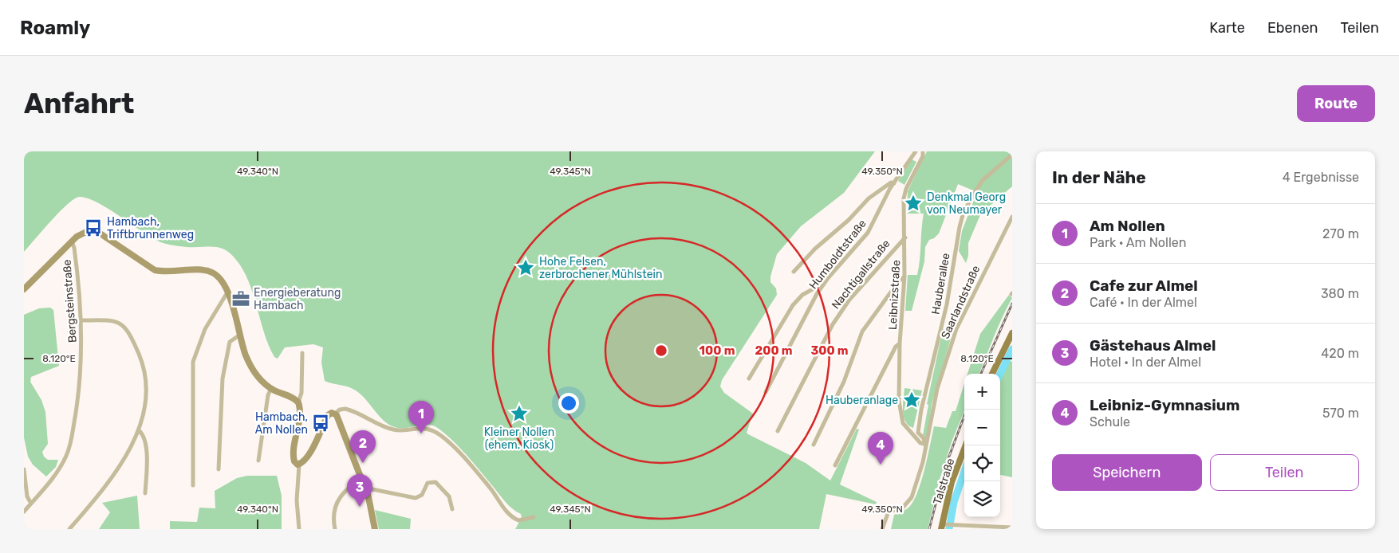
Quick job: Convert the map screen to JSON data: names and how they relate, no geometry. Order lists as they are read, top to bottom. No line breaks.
{"streets":{"main road":["Talstraße"],"street":["Humboldtstraße","Nachtigallstraße","Hauberallee","Leibnizstraße","Bergsteinstraße","Saarlandstraße"]},"crossings":[["Nachtigallstraße","Leibnizstraße"],["Leibnizstraße","Saarlandstraße"]],"places":{"place":["Denkmal Georg von Neumayer","Hohe Felsen, zerbrochener Mühlstein","Hauberanlage","Kleiner Nollen (ehem. Kiosk)"],"bus stop":["Hambach, Triftbrunnenweg","Hambach, Am Nollen"],"office":["Energieberatung Hambach"]},"page":{"header":"Roamly","nav":["Karte","Ebenen","Teilen"],"buttons":["Route",["Speichern","Teilen"]],"title":"Anfahrt","heading":["In der Nähe","4 Ergebnisse"],"list":[{"mark":"1","name":"Am Nollen","note":"Park · Am Nollen","value":"270 m"},{"mark":"2","name":"Cafe zur Almel","note":"Café · In der Almel","value":"380 m"},{"mark":"3","name":"Gästehaus Almel","note":"Hotel · In der Almel","value":"420 m"},{"mark":"4","name":"Leibniz-Gymnasium","note":"Schule","value":"570 m"}],"map_buttons":["+","−"],"pins":["1","2","4","3"]},"coordinates":["49.340°N","49.345°N","49.350°N","8.120°E"],"rings":["100 m","200 m","300 m"]}
